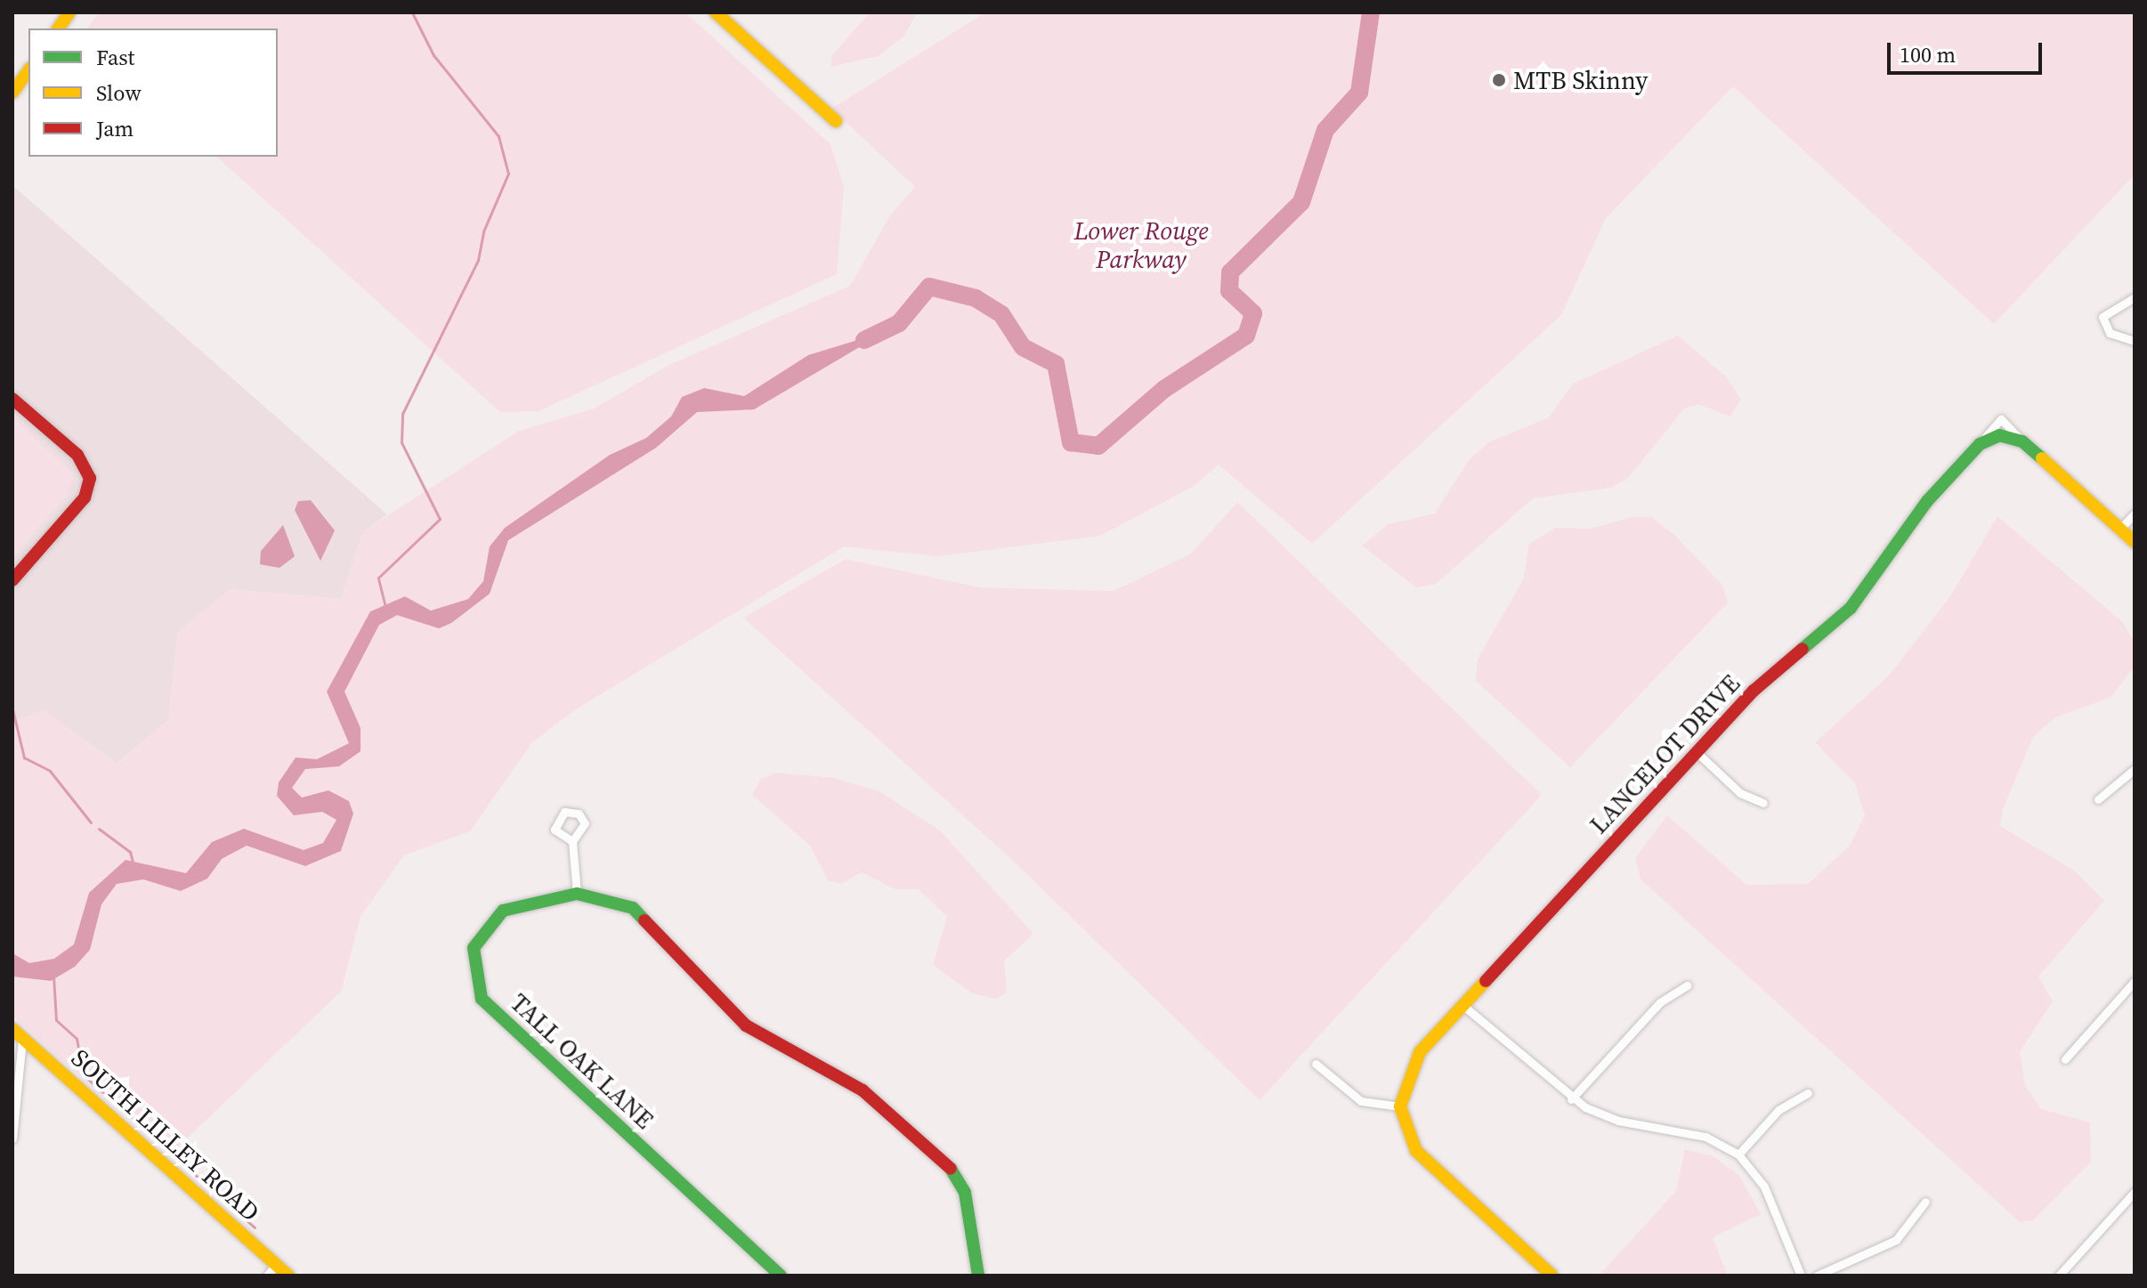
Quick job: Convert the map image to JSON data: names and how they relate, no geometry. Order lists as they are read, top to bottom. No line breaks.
{"streets":{"street":["LANCELOT DRIVE","TALL OAK LANE","SOUTH LILLEY ROAD"]},"parks":["Lower Rouge Parkway"],"places":["MTB Skinny"],"legend":["Fast","Slow","Jam"],"scale_bar":"100 m"}
